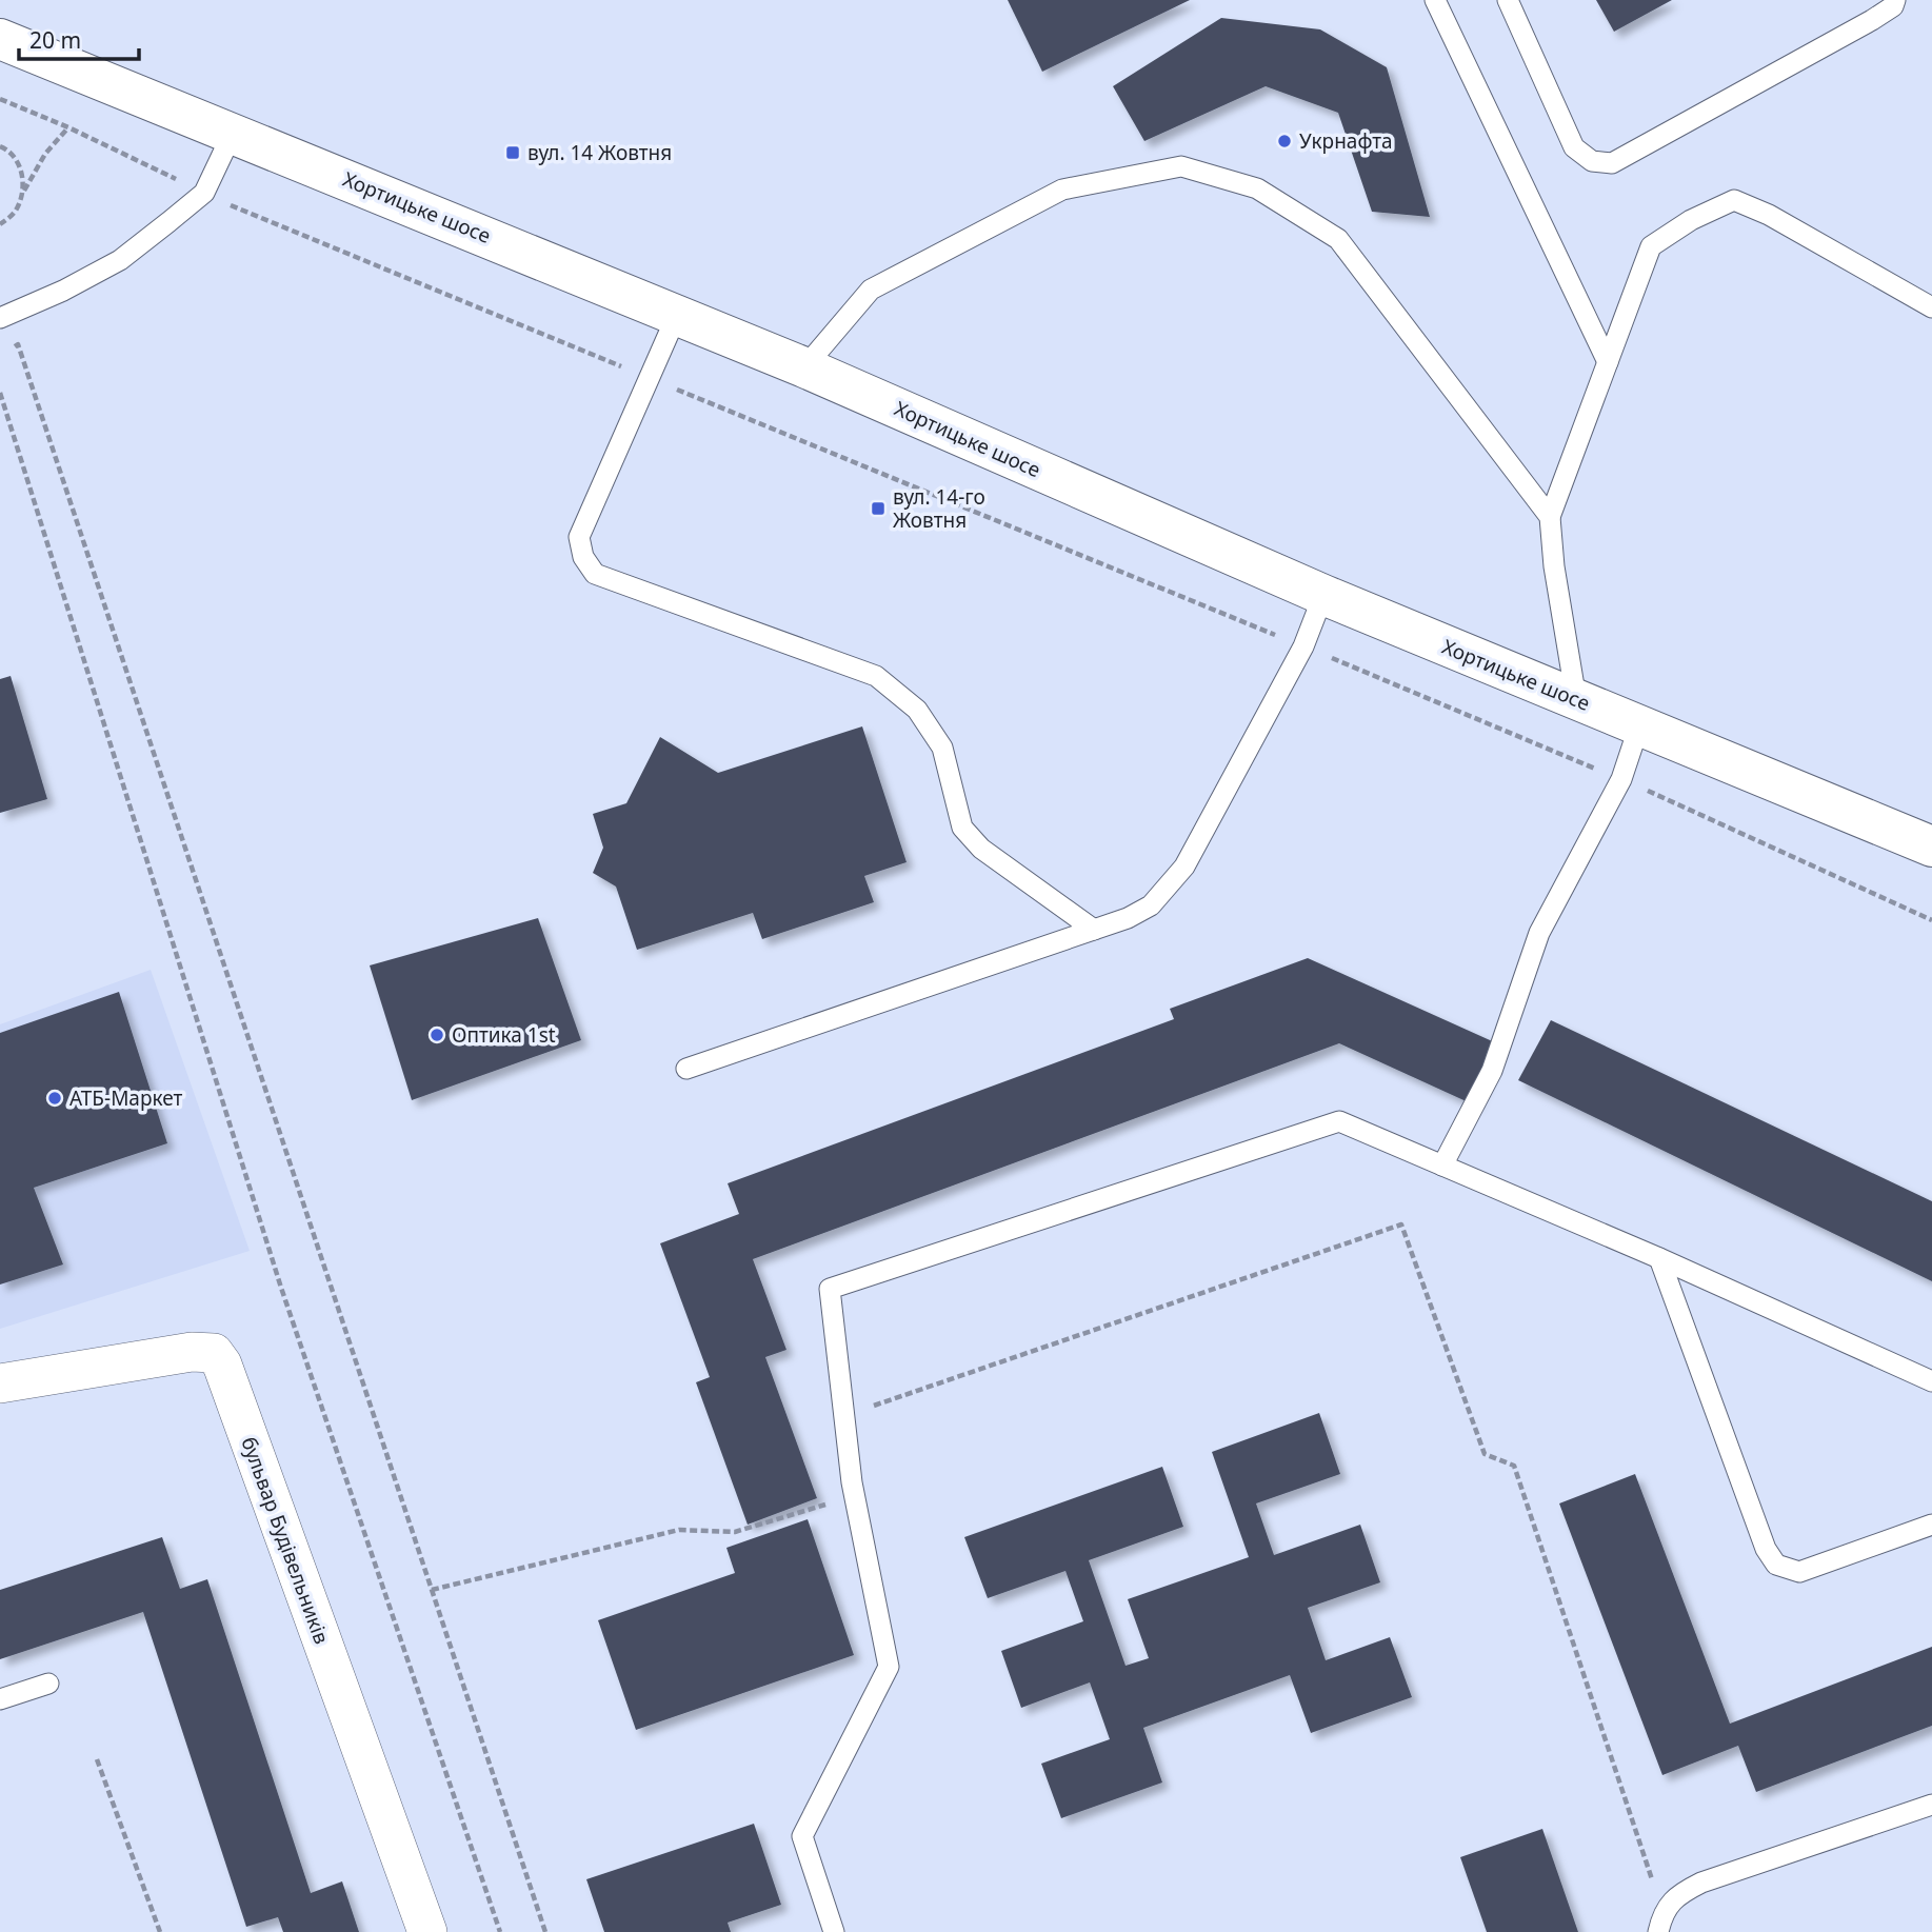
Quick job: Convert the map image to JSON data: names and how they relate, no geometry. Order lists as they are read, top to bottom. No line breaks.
{"streets":{"main road":["Хортицьке шосе"],"street":["бульвар Будівельників"]},"places":{"other":["Укрнафта","Оптика 1st","АТБ-Маркет"],"transit":["вул. 14 Жовтня","вул. 14-го Жовтня"]},"scale_bar":"20 m"}
